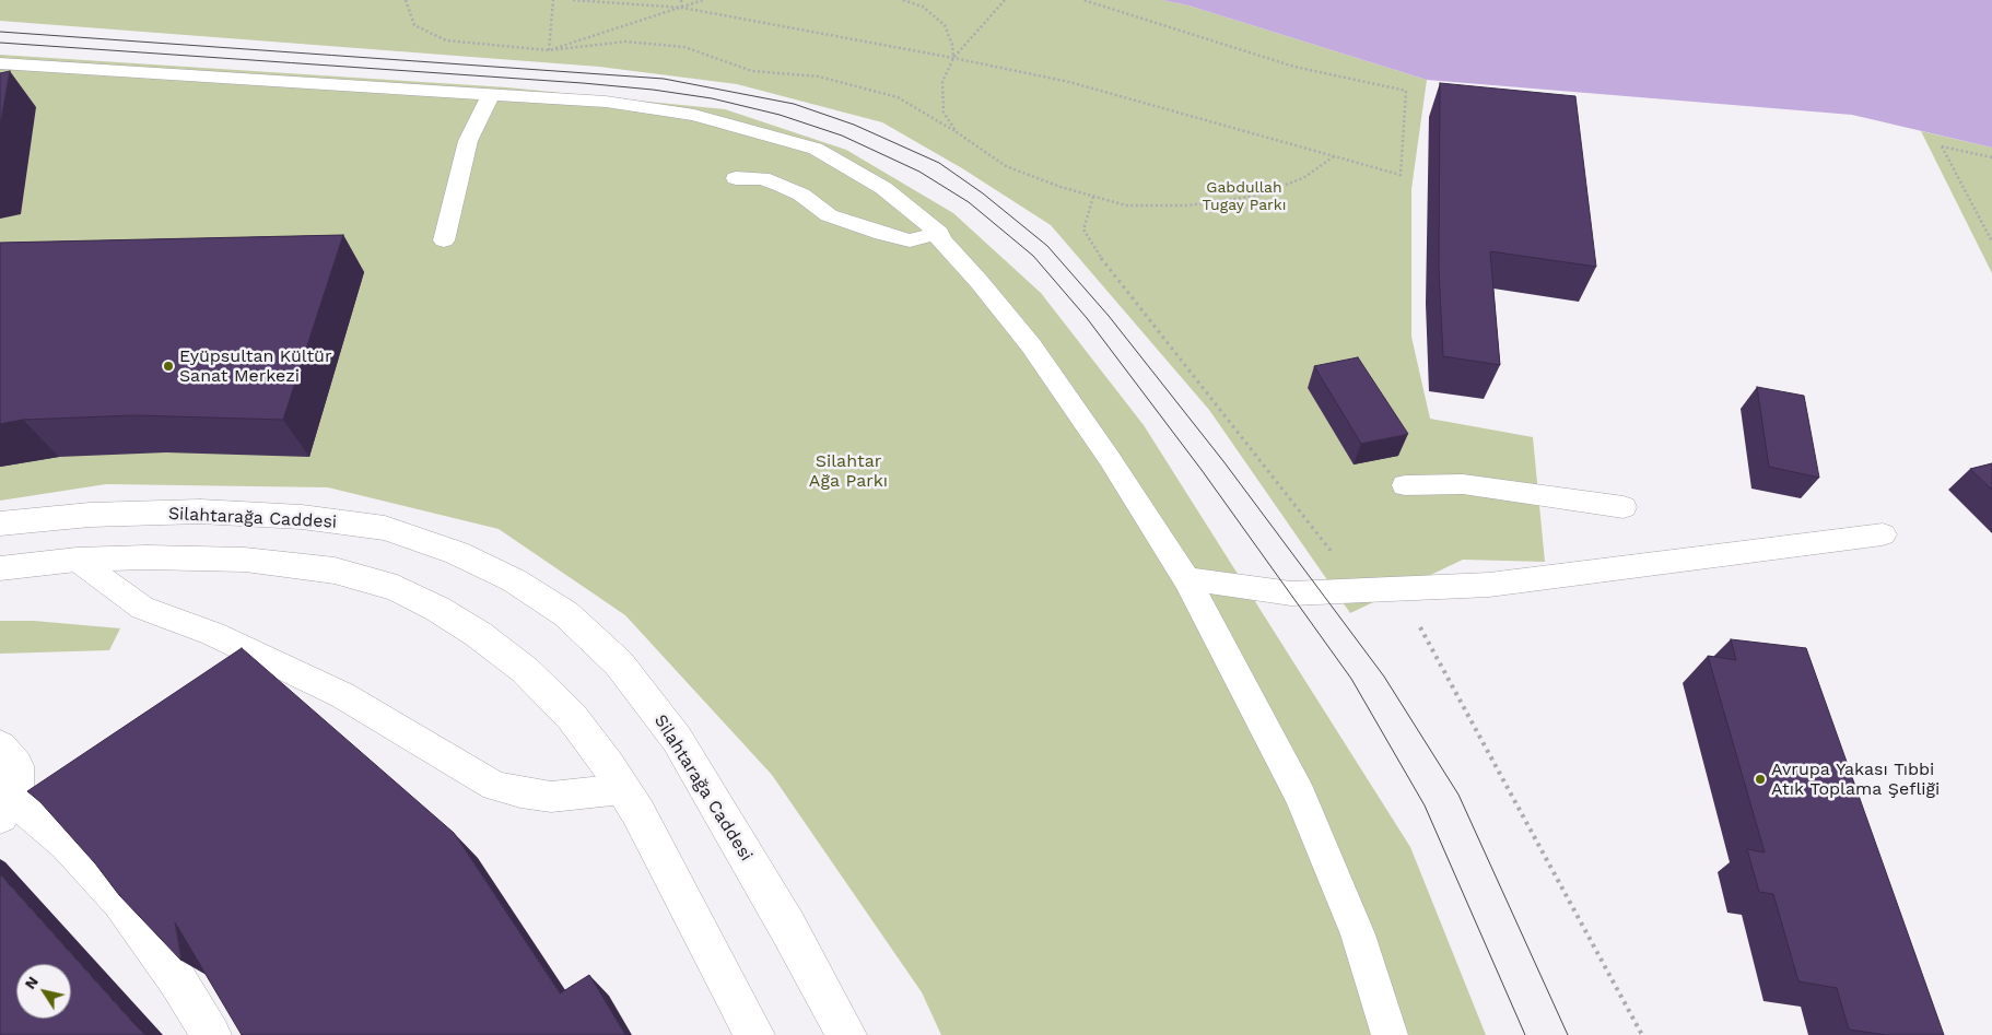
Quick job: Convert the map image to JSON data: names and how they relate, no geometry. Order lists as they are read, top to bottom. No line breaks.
{"streets":{"main road":["Silahtarağa Caddesi"]},"parks":["Gabdullah Tugay Parkı","Silahtar Ağa Parkı"],"places":["Eyüpsultan Kültür Sanat Merkezi","Avrupa Yakası Tıbbi Atık Toplama Şefliği"],"north":"top left"}
